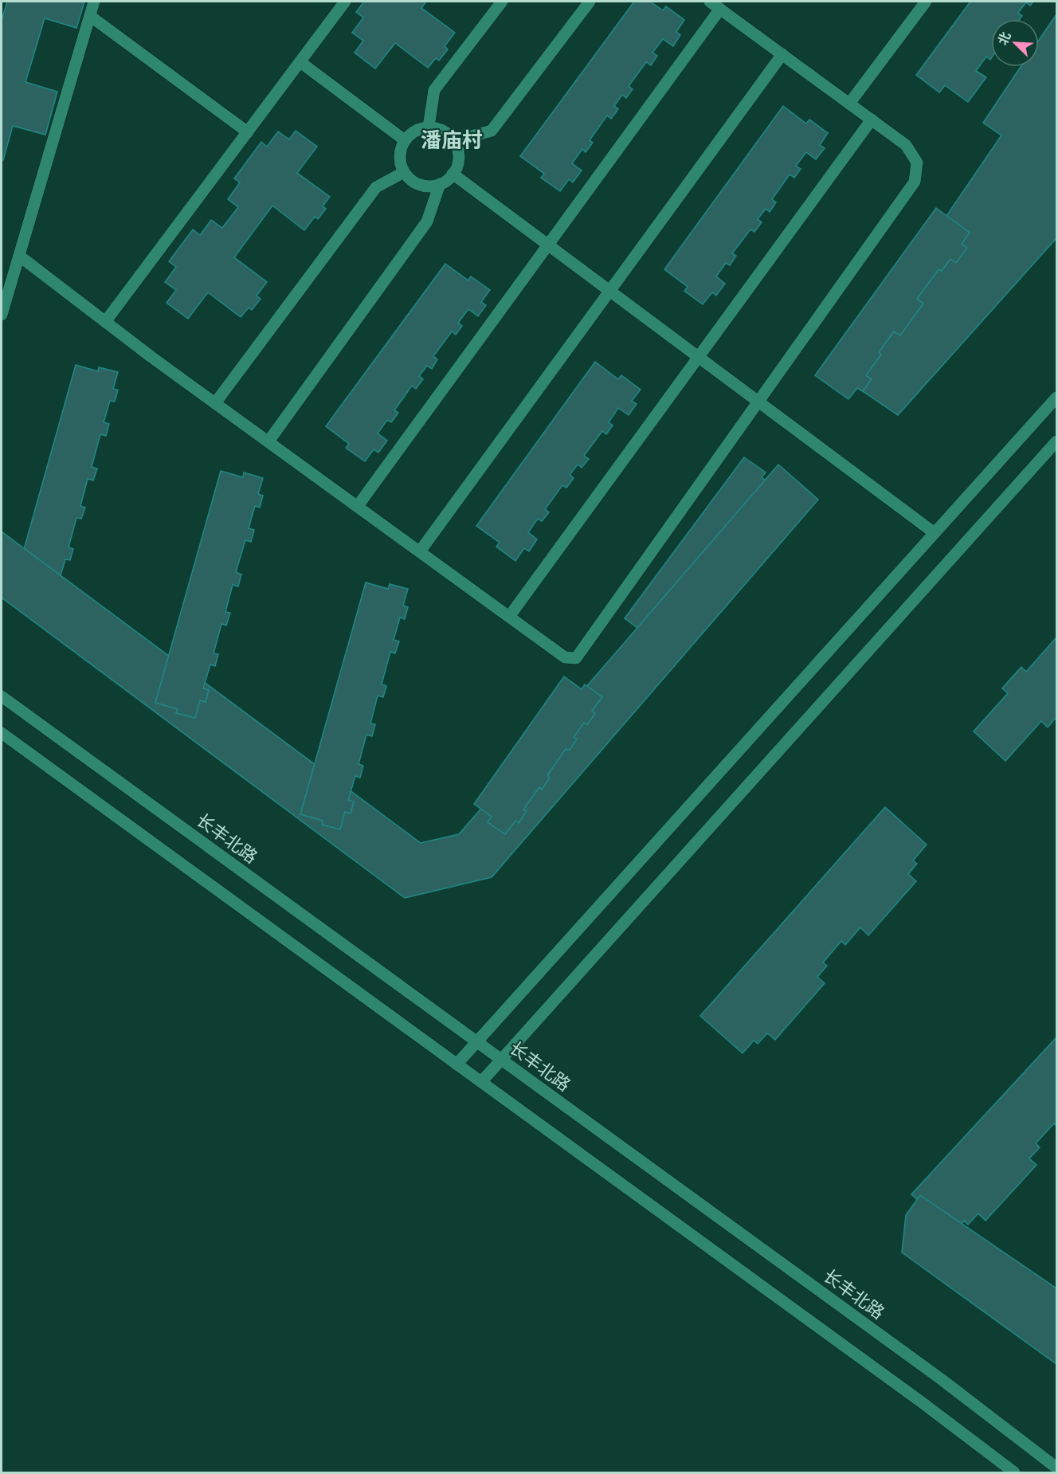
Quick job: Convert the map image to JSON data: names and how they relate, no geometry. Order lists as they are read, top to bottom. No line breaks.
{"streets":{"street":["长丰北路"]},"districts":["潘庙村"],"north":"top left"}
